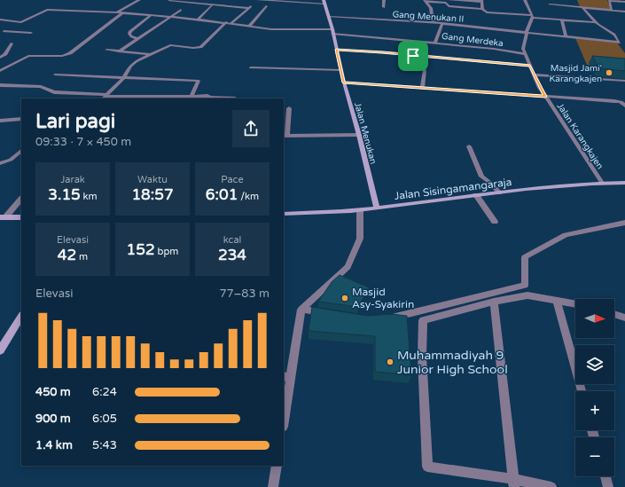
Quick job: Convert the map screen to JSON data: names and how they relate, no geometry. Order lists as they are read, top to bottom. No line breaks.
{"streets":{"main road":["Jalan Menukan","Jalan Sisingamangaraja"],"street":["Gang Menukan II","Gang Merdeka","Jalan Karangkajen"]},"crossings":[["Gang Menukan II","Jalan Menukan"],["Gang Menukan II","Jalan Karangkajen"],["Gang Merdeka","Jalan Menukan"],["Gang Merdeka","Jalan Karangkajen"],["Jalan Menukan","Jalan Sisingamangaraja"],["Jalan Karangkajen","Jalan Sisingamangaraja"]],"places":["Masjid Jami' Karangkajen","Masjid Asy-Syakirin","Muhammadiyah 9 Junior High School"],"north":"right","page":{"heading":["Lari pagi","09:33 · 7 × 450 m"],"stats":[["Jarak","3.15 km"],["Waktu","18:57"],["Pace","6:01 /km"],["Elevasi","42 m"],["152 bpm"],["kcal","234"]],"chart":["Elevasi","77–83 m"],"map_buttons":["+","−"],"list":[{"name":"450 m","note":"6:24"},{"name":"900 m","note":"6:05"},{"name":"1.4 km","note":"5:43"}]}}
